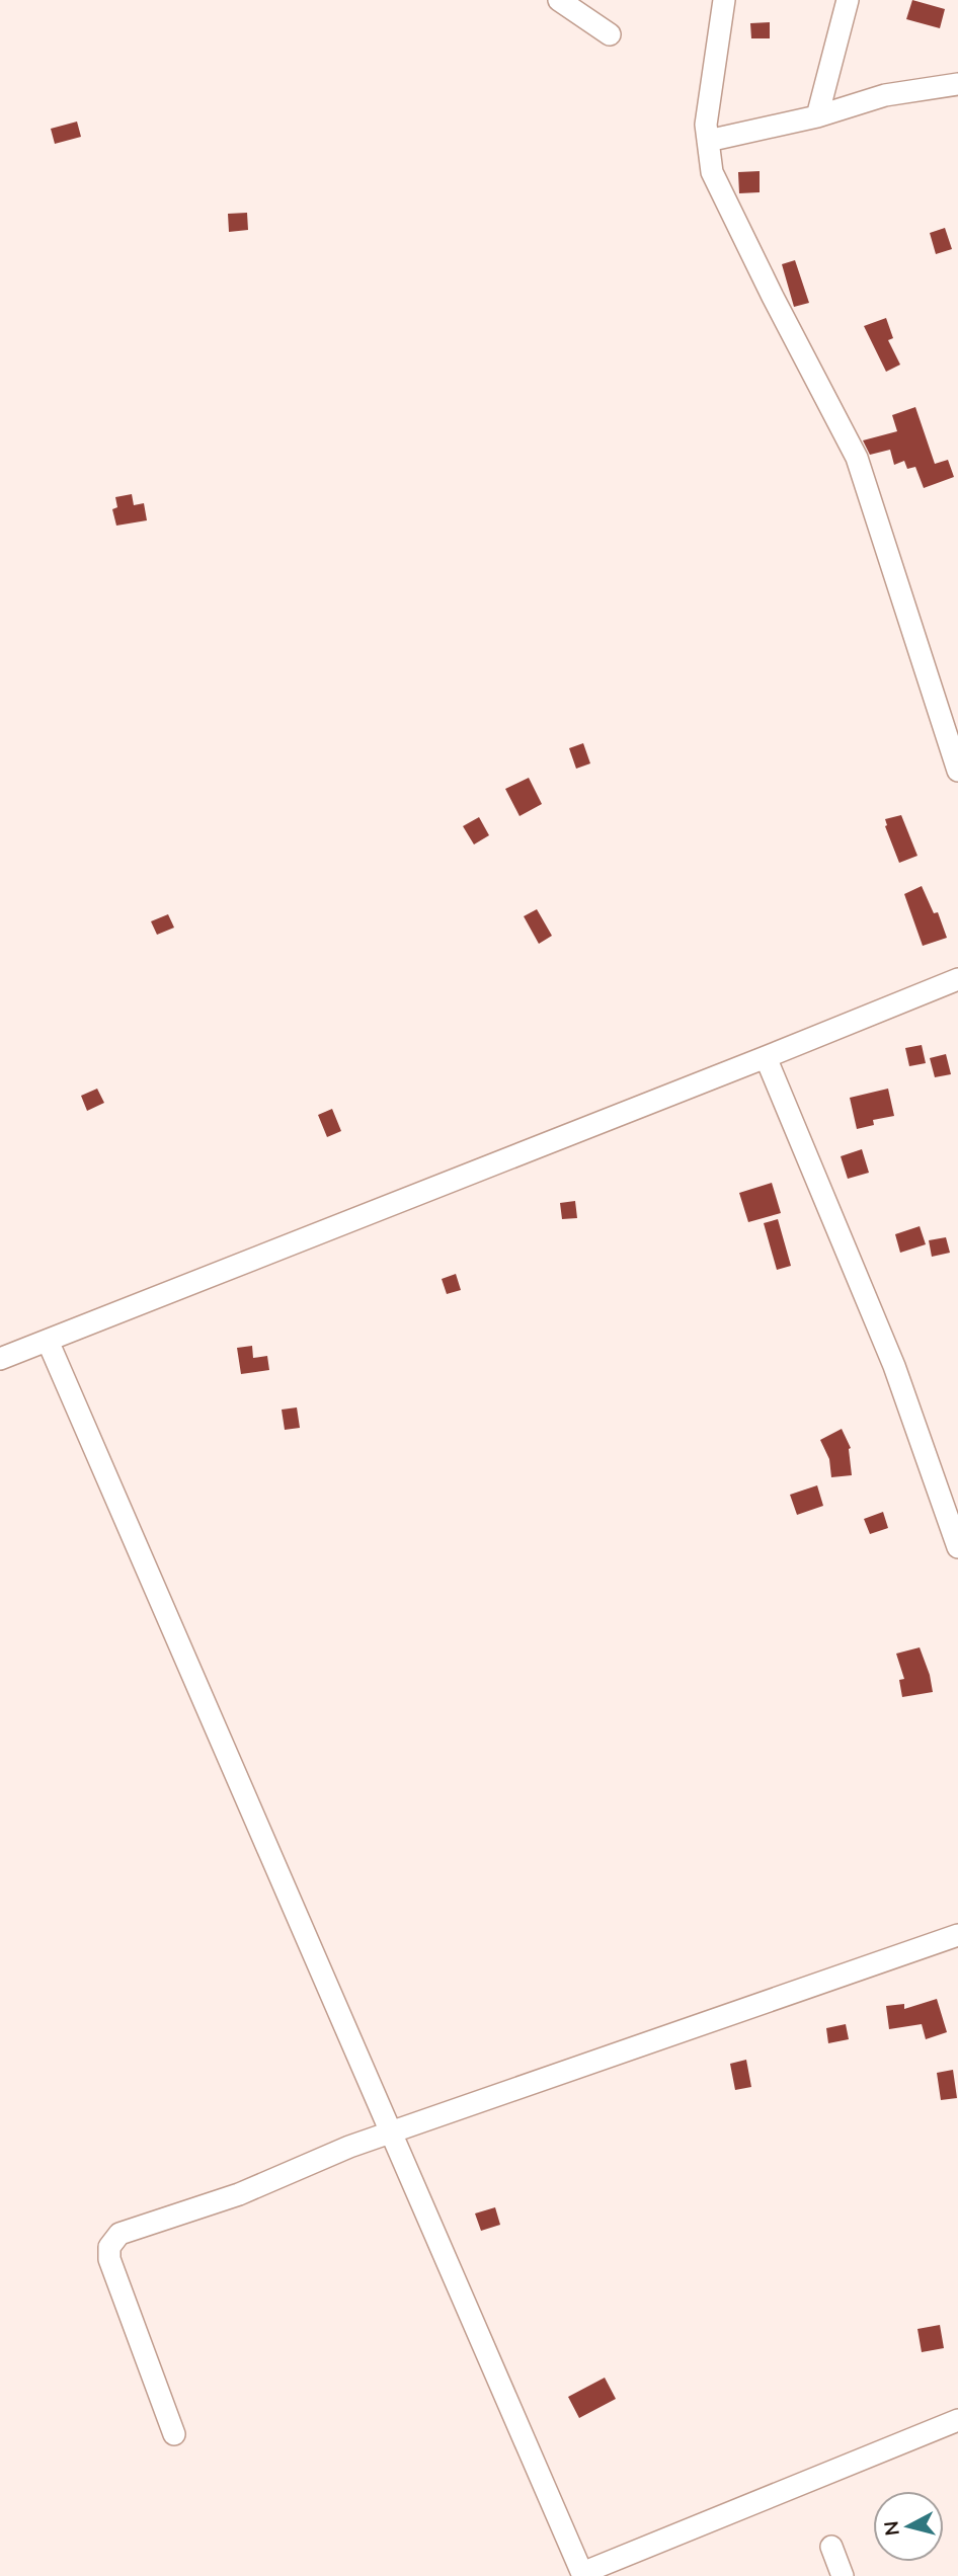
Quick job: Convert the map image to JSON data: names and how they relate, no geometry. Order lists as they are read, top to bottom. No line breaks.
{"north":"left"}
